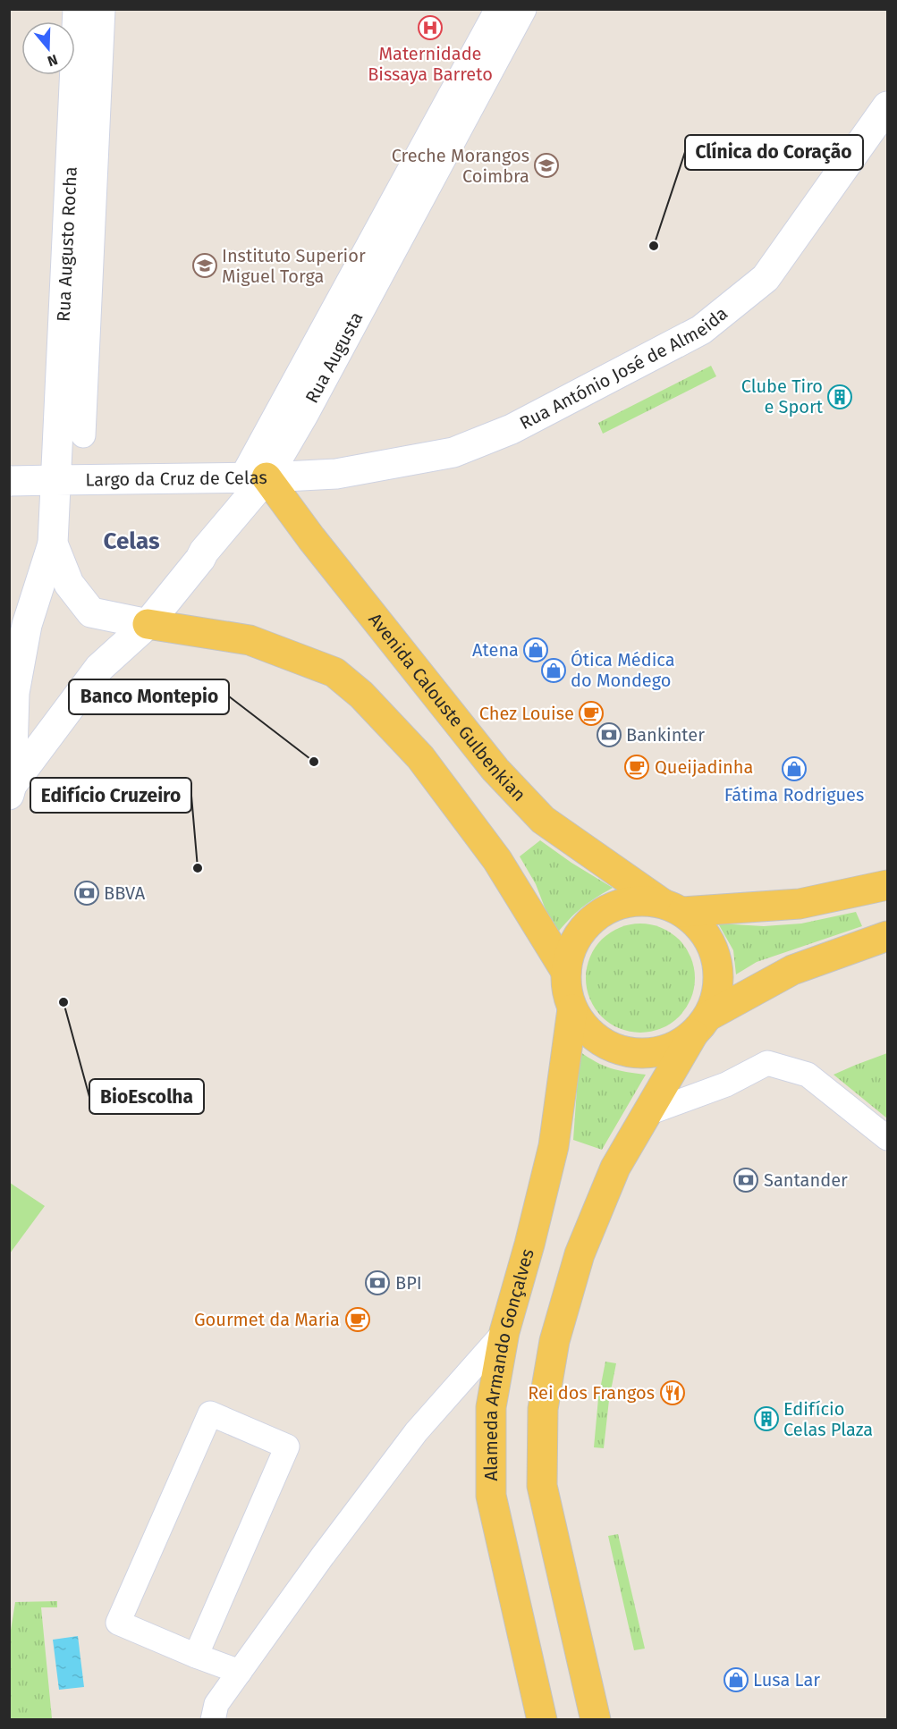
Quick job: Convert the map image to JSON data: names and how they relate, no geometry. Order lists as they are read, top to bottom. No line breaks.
{"streets":{"main road":["Avenida Calouste Gulbenkian","Alameda Armando Gonçalves"],"street":["Rua Augusto Rocha","Rua Augusta","Rua António José de Almeida","Largo da Cruz de Celas"]},"crossings":[["Rua Augusto Rocha","Largo da Cruz de Celas"],["Rua Augusta","Rua António José de Almeida"],["Rua Augusta","Largo da Cruz de Celas"],["Rua Augusta","Avenida Calouste Gulbenkian"],["Rua António José de Almeida","Largo da Cruz de Celas"],["Rua António José de Almeida","Avenida Calouste Gulbenkian"],["Largo da Cruz de Celas","Avenida Calouste Gulbenkian"],["Avenida Calouste Gulbenkian","Alameda Armando Gonçalves"]],"districts":["Celas"],"places":{"hospital":["Maternidade Bissaya Barreto"],"school or university":["Creche Morangos Coimbra","Instituto Superior Miguel Torga"],"other":["Clínica do Coração","Banco Montepio","Edifício Cruzeiro","BioEscolha"],"building":["Clube Tiro e Sport","Edifício Celas Plaza"],"shop":["Atena","Ótica Médica do Mondego","Fátima Rodrigues","Lusa Lar"],"cafe":["Chez Louise","Queijadinha","Gourmet da Maria"],"bank":["Bankinter","BBVA","Santander","BPI"],"restaurant":["Rei dos Frangos"]},"north":"bottom"}
